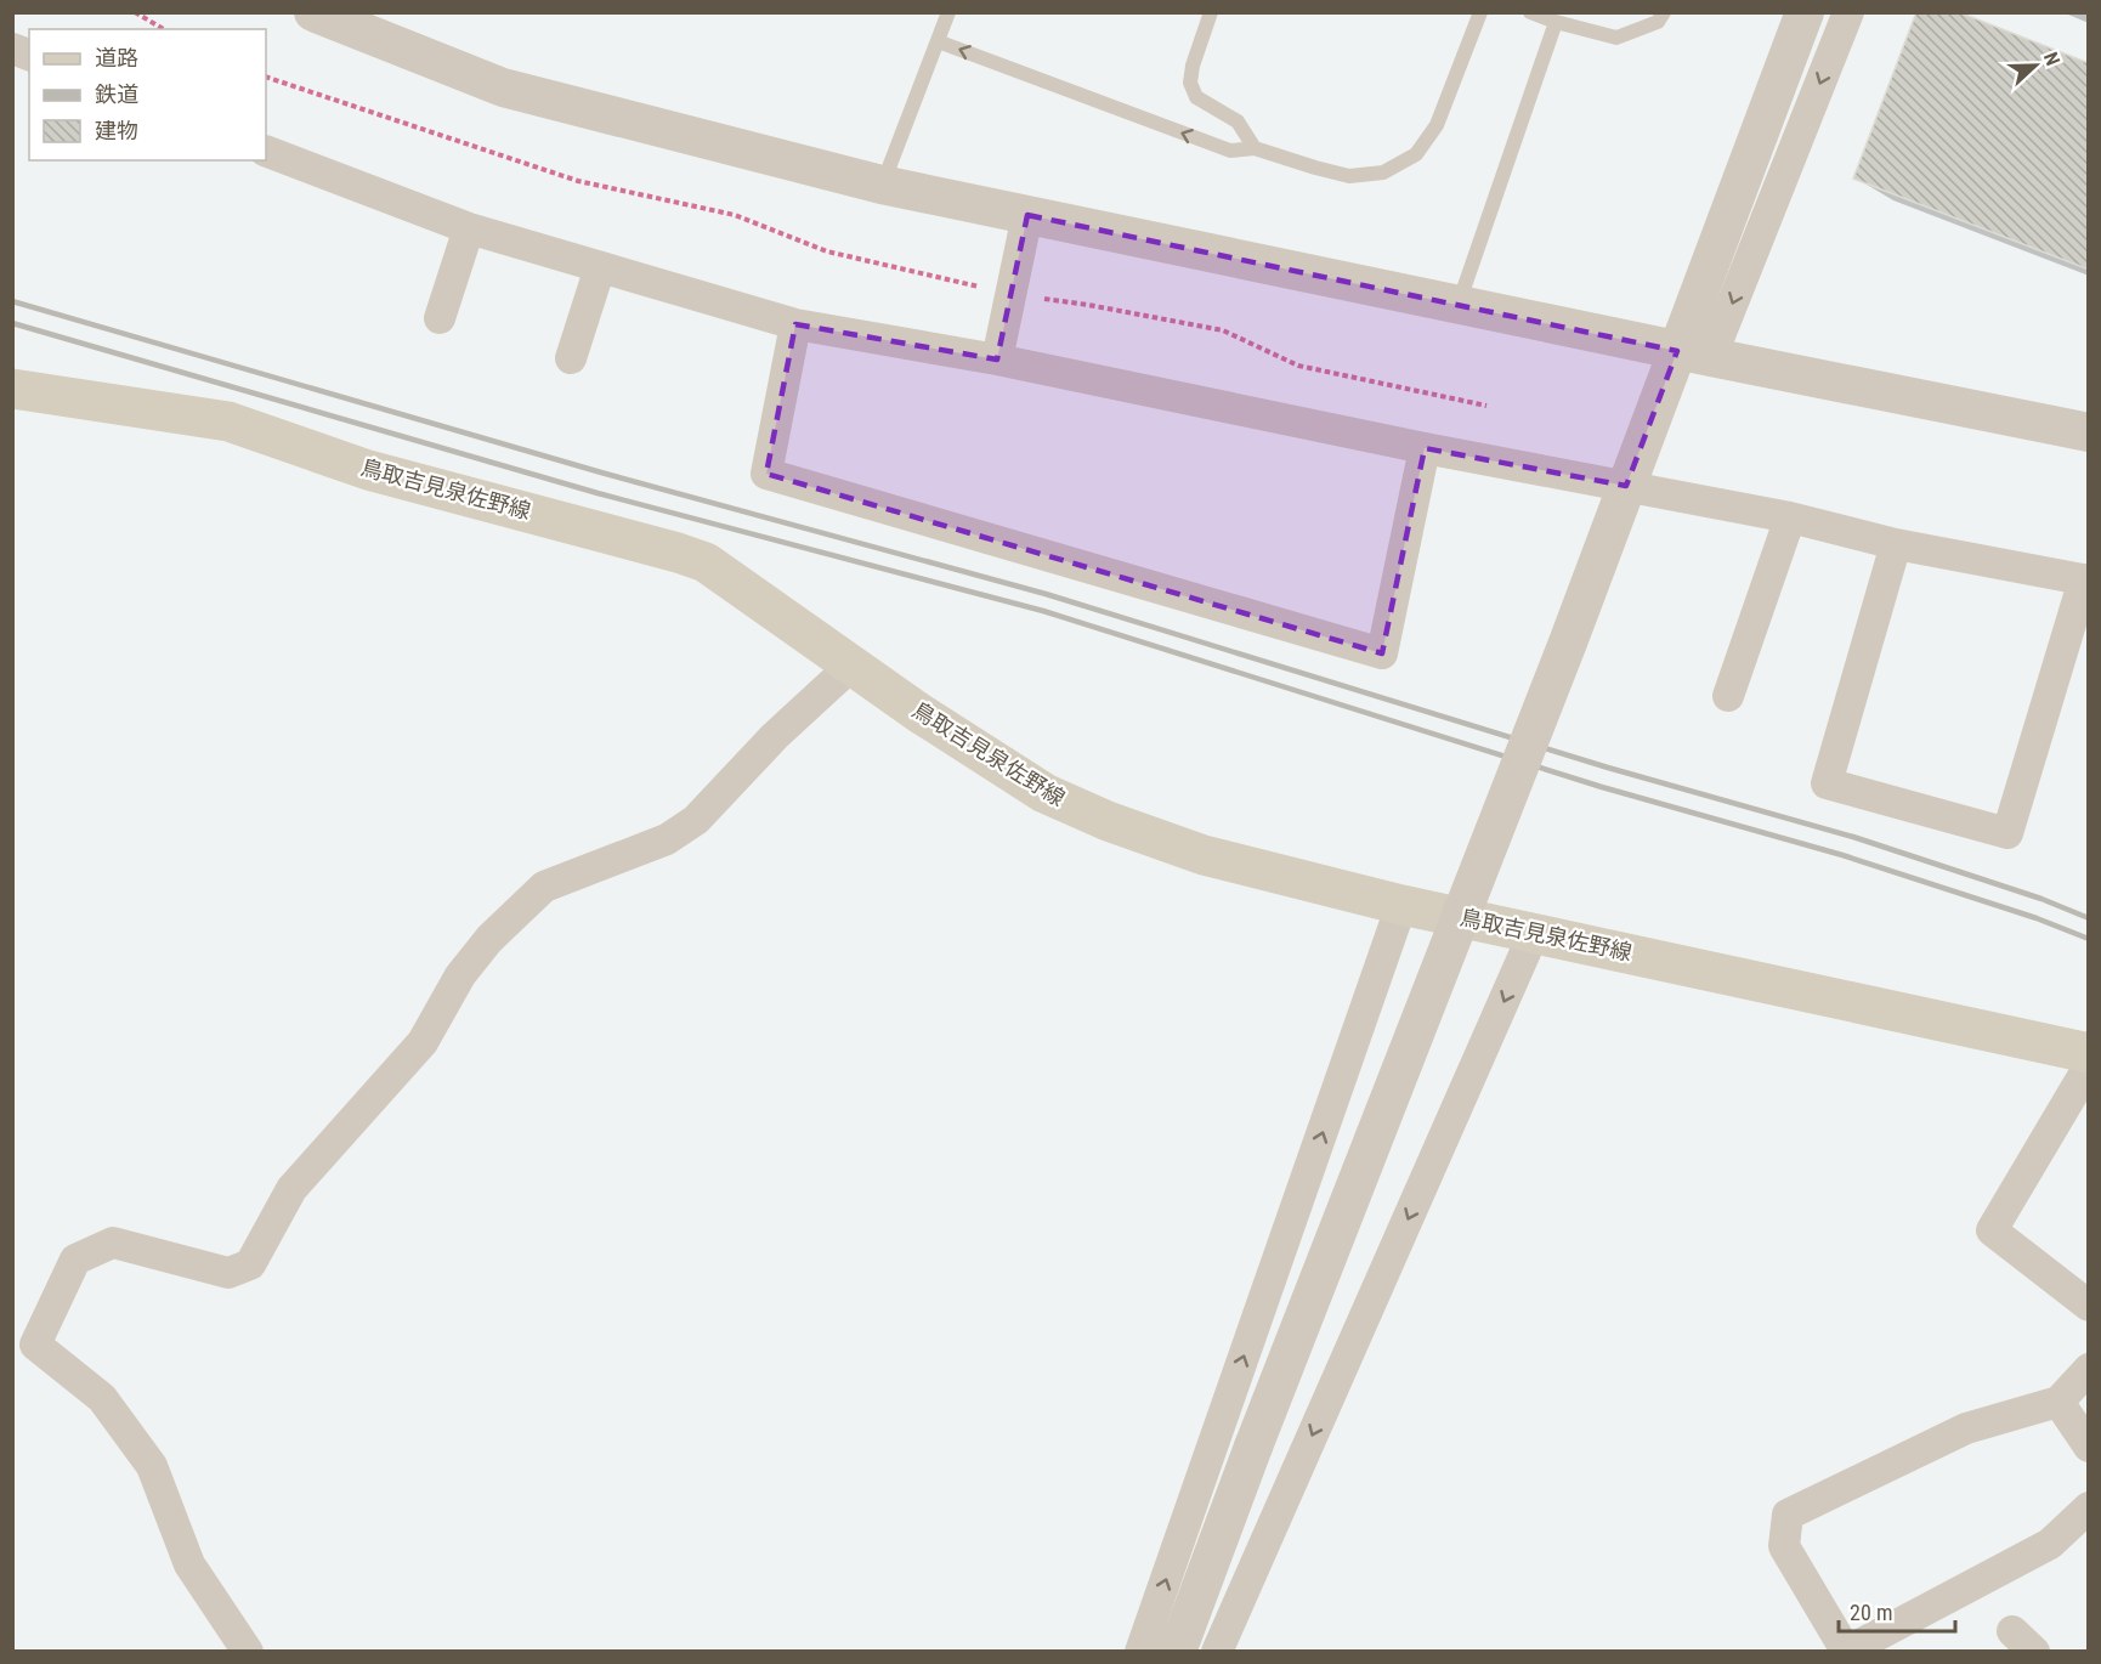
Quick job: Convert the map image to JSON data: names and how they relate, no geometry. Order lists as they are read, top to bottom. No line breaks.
{"streets":{"main road":["鳥取吉見泉佐野線"]},"legend":["道路","鉄道","建物"],"scale_bar":"20 m","north":"right"}
